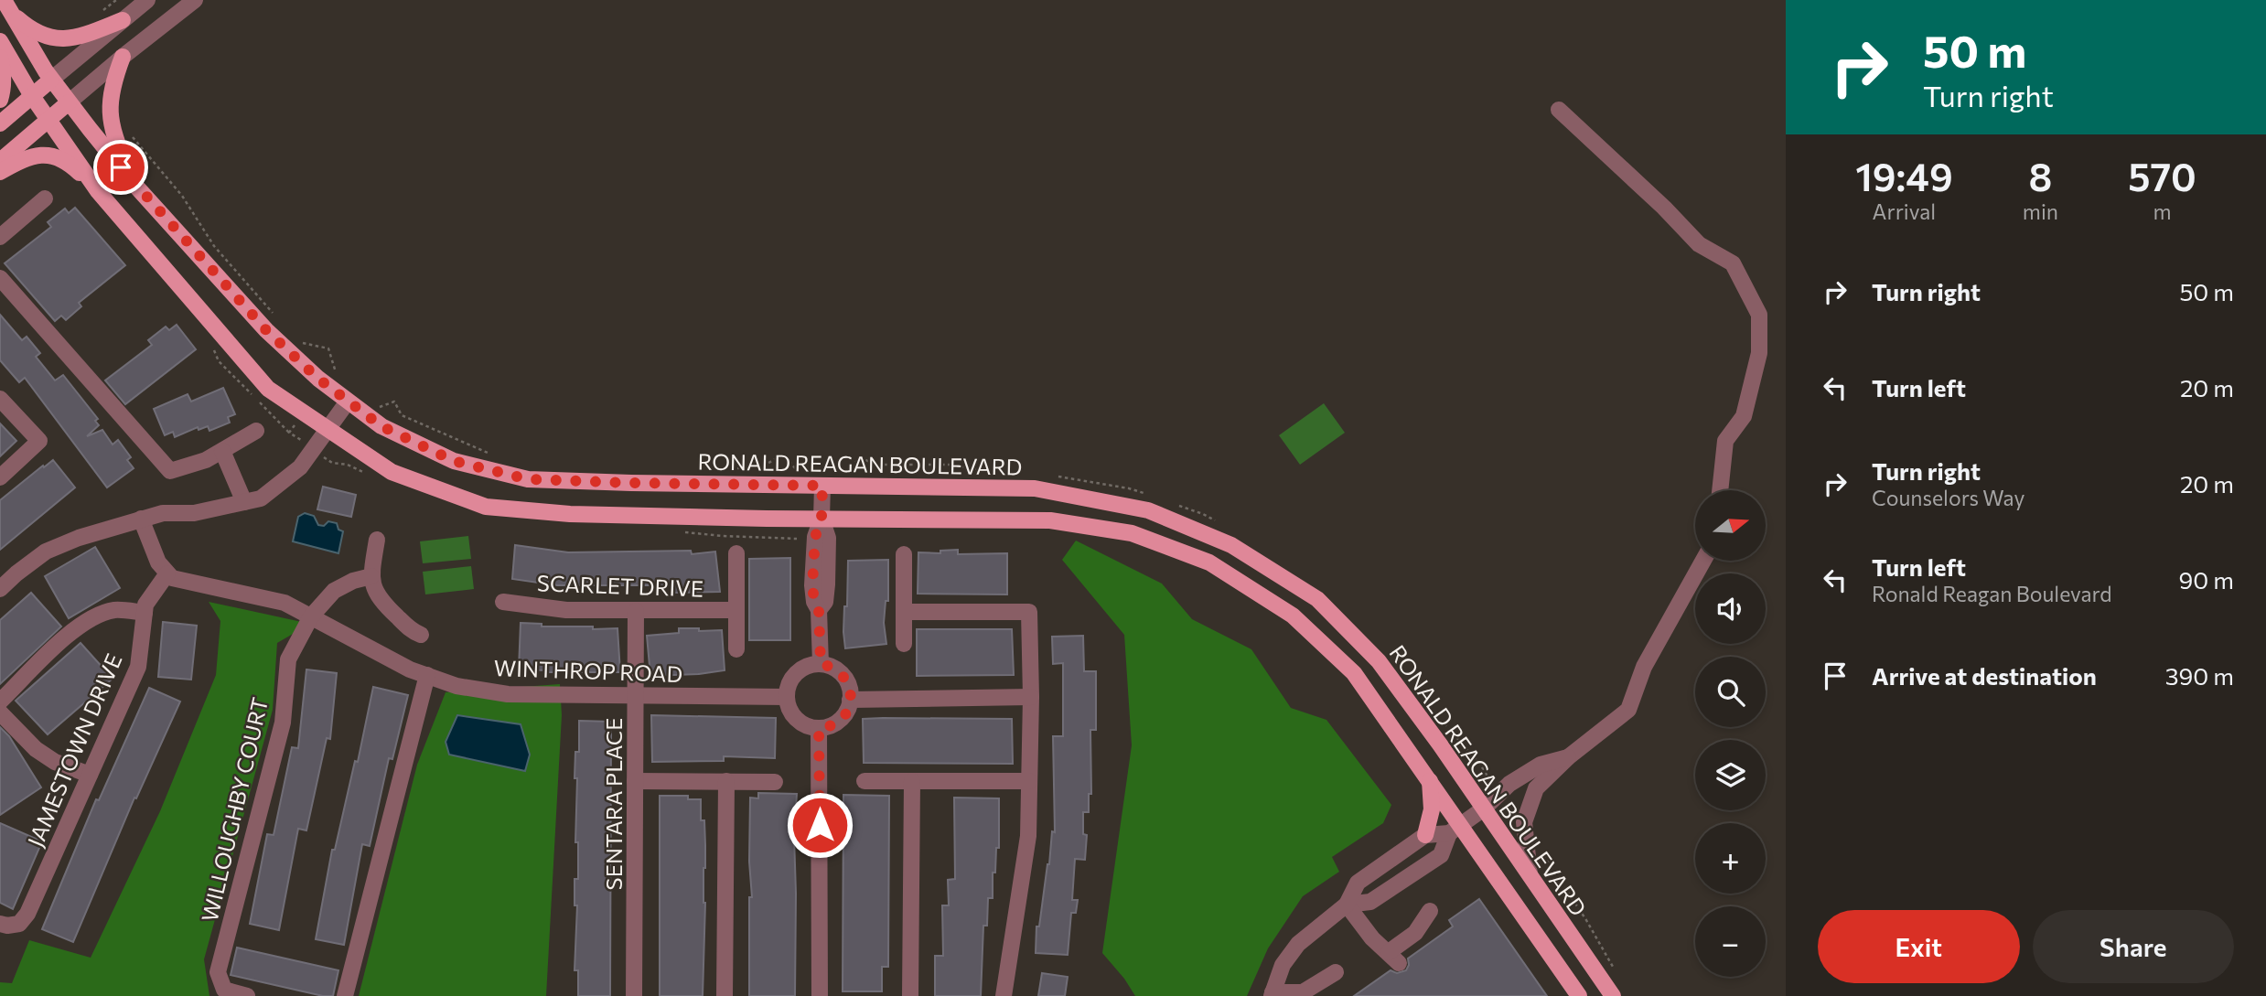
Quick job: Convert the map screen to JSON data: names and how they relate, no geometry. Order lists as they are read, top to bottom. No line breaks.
{"streets":{"main road":["RONALD REAGAN BOULEVARD"],"street":["SCARLET DRIVE","WINTHROP ROAD","JAMESTOWN DRIVE","SENTARA PLACE","WILLOUGHBY COURT"]},"crossings":[["SCARLET DRIVE","SENTARA PLACE"],["WINTHROP ROAD","JAMESTOWN DRIVE"],["WINTHROP ROAD","SENTARA PLACE"],["WINTHROP ROAD","WILLOUGHBY COURT"]],"north":"right","page":{"turn":["50 m","Turn right"],"eta":["19:49","Arrival","8","min","570","m"],"list":[{"name":"Turn right","value":"50 m"},{"name":"Turn left","value":"20 m"},{"name":"Turn right","note":"Counselors Way","value":"20 m"},{"name":"Turn left","note":"Ronald Reagan Boulevard","value":"90 m"},{"name":"Arrive at destination","value":"390 m"}],"map_buttons":["+","−"],"buttons":["Exit","Share"]}}
